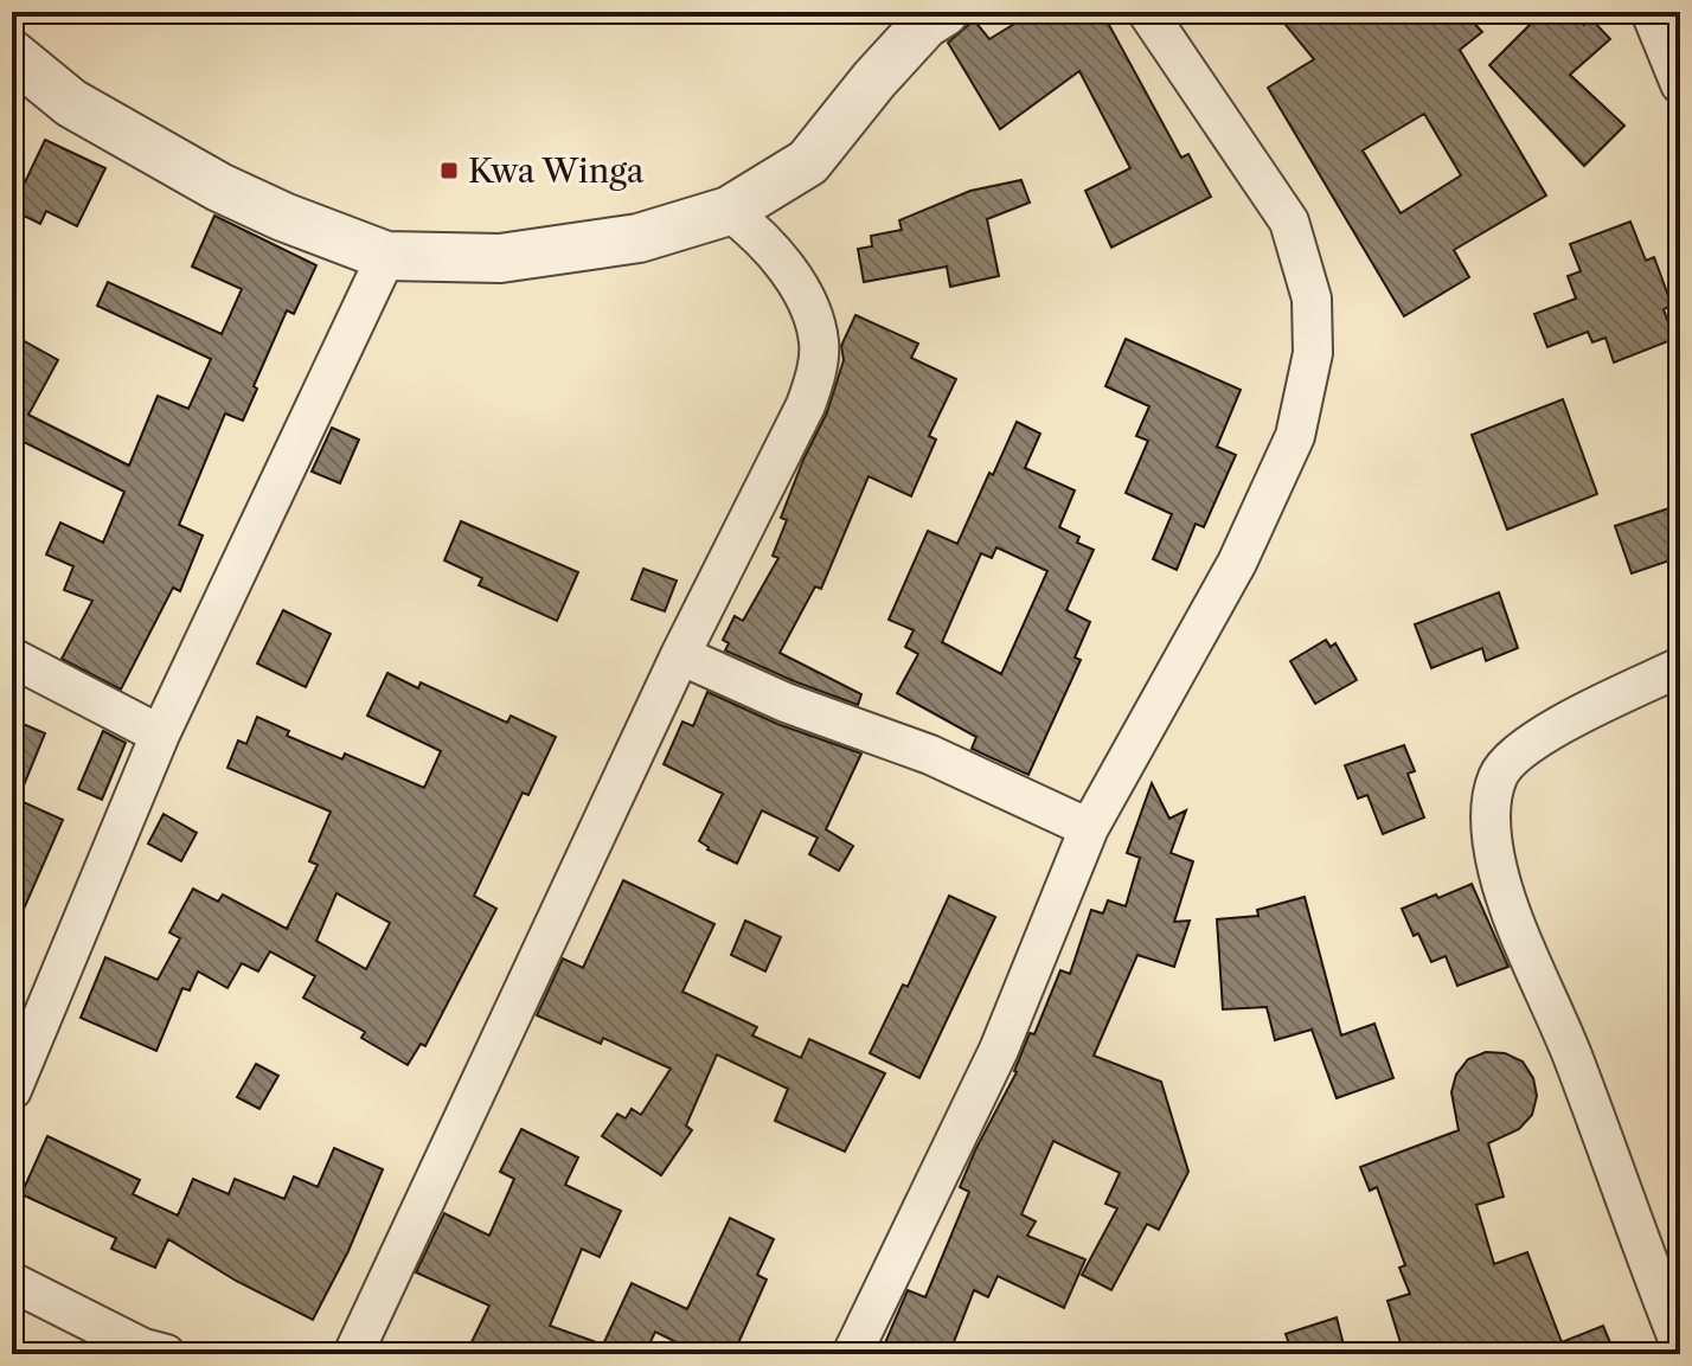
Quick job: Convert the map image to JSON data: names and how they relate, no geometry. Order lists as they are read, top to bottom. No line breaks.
{"places":{"transit":["Kwa Winga"]}}
